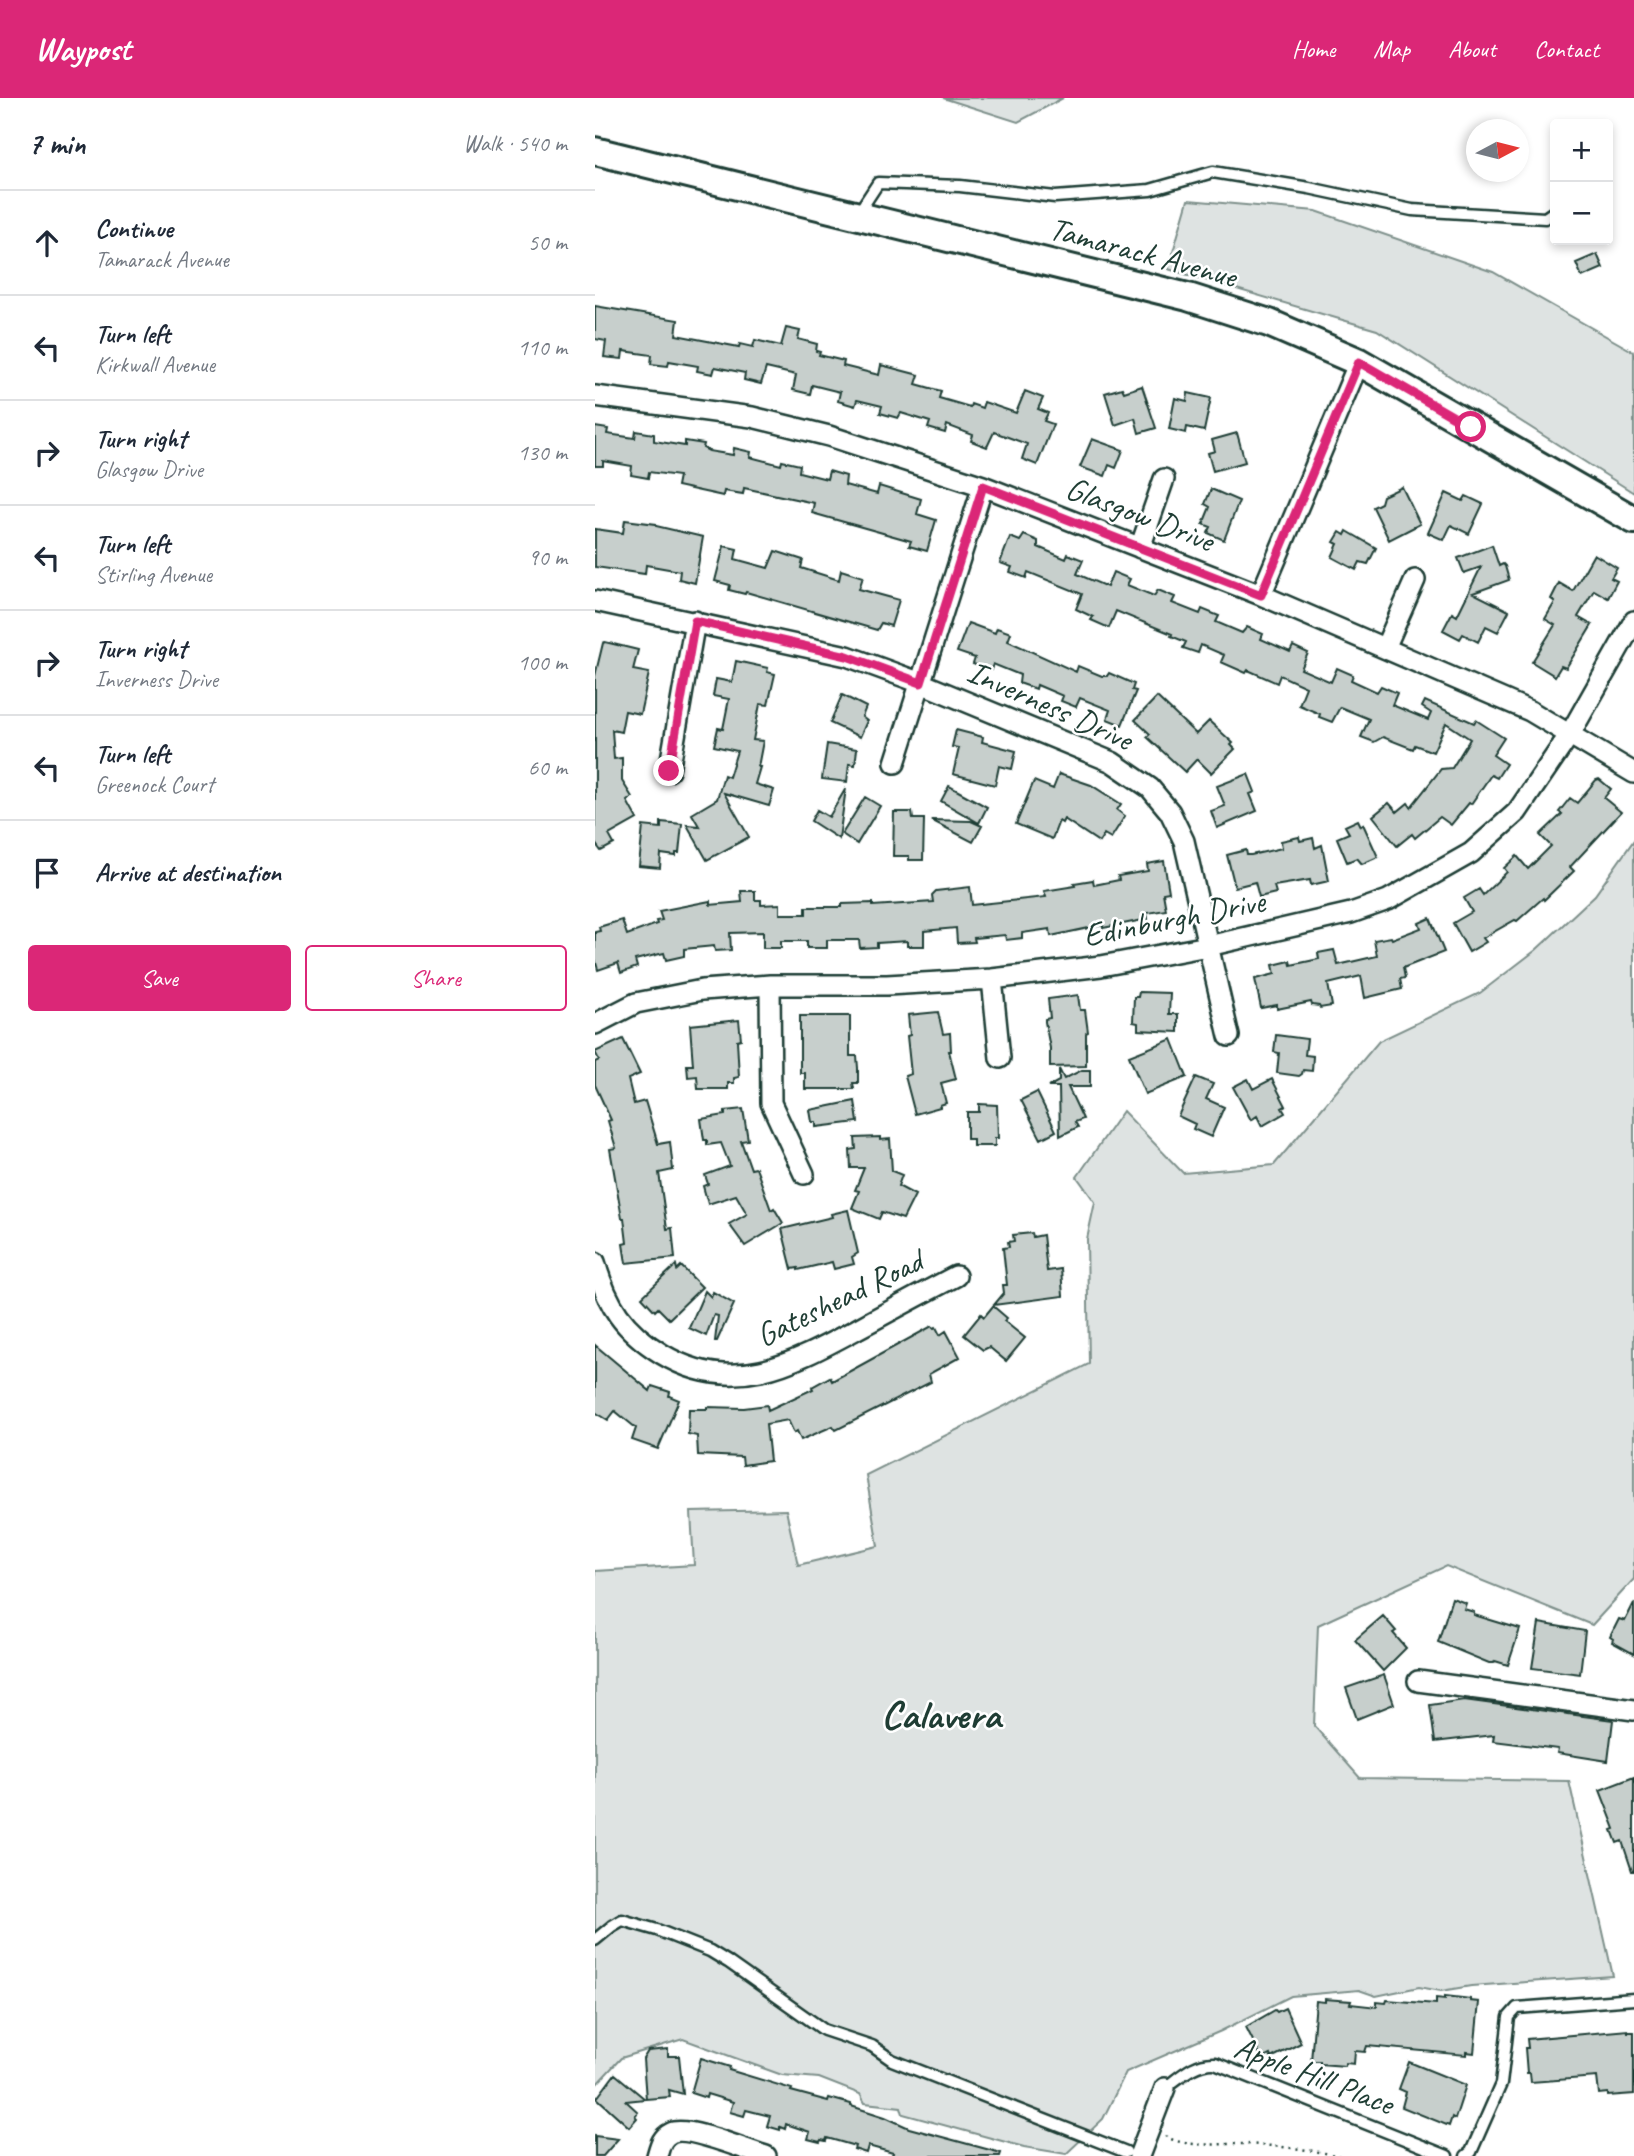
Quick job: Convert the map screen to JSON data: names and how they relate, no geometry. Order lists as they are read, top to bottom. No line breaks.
{"streets":{"main road":["Tamarack Avenue"],"street":["Glasgow Drive","Inverness Drive","Edinburgh Drive","Gateshead Road"],"lane":["Apple Hill Place"]},"crossings":[["Glasgow Drive","Edinburgh Drive"],["Inverness Drive","Edinburgh Drive"]],"districts":["Calavera"],"north":"right","page":{"header":"Waypost","nav":["Home","Map","About","Contact"],"heading":["7 min","Walk · 540 m"],"map_buttons":["+","−"],"list":[["Continue","Tamarack Avenue","50 m"],["Turn left","Kirkwall Avenue","110 m"],["Turn right","Glasgow Drive","130 m"],["Turn left","Stirling Avenue","90 m"],["Turn right","Inverness Drive","100 m"],["Turn left","Greenock Court","60 m"],"Arrive at destination"],"buttons":["Save","Share"]}}
